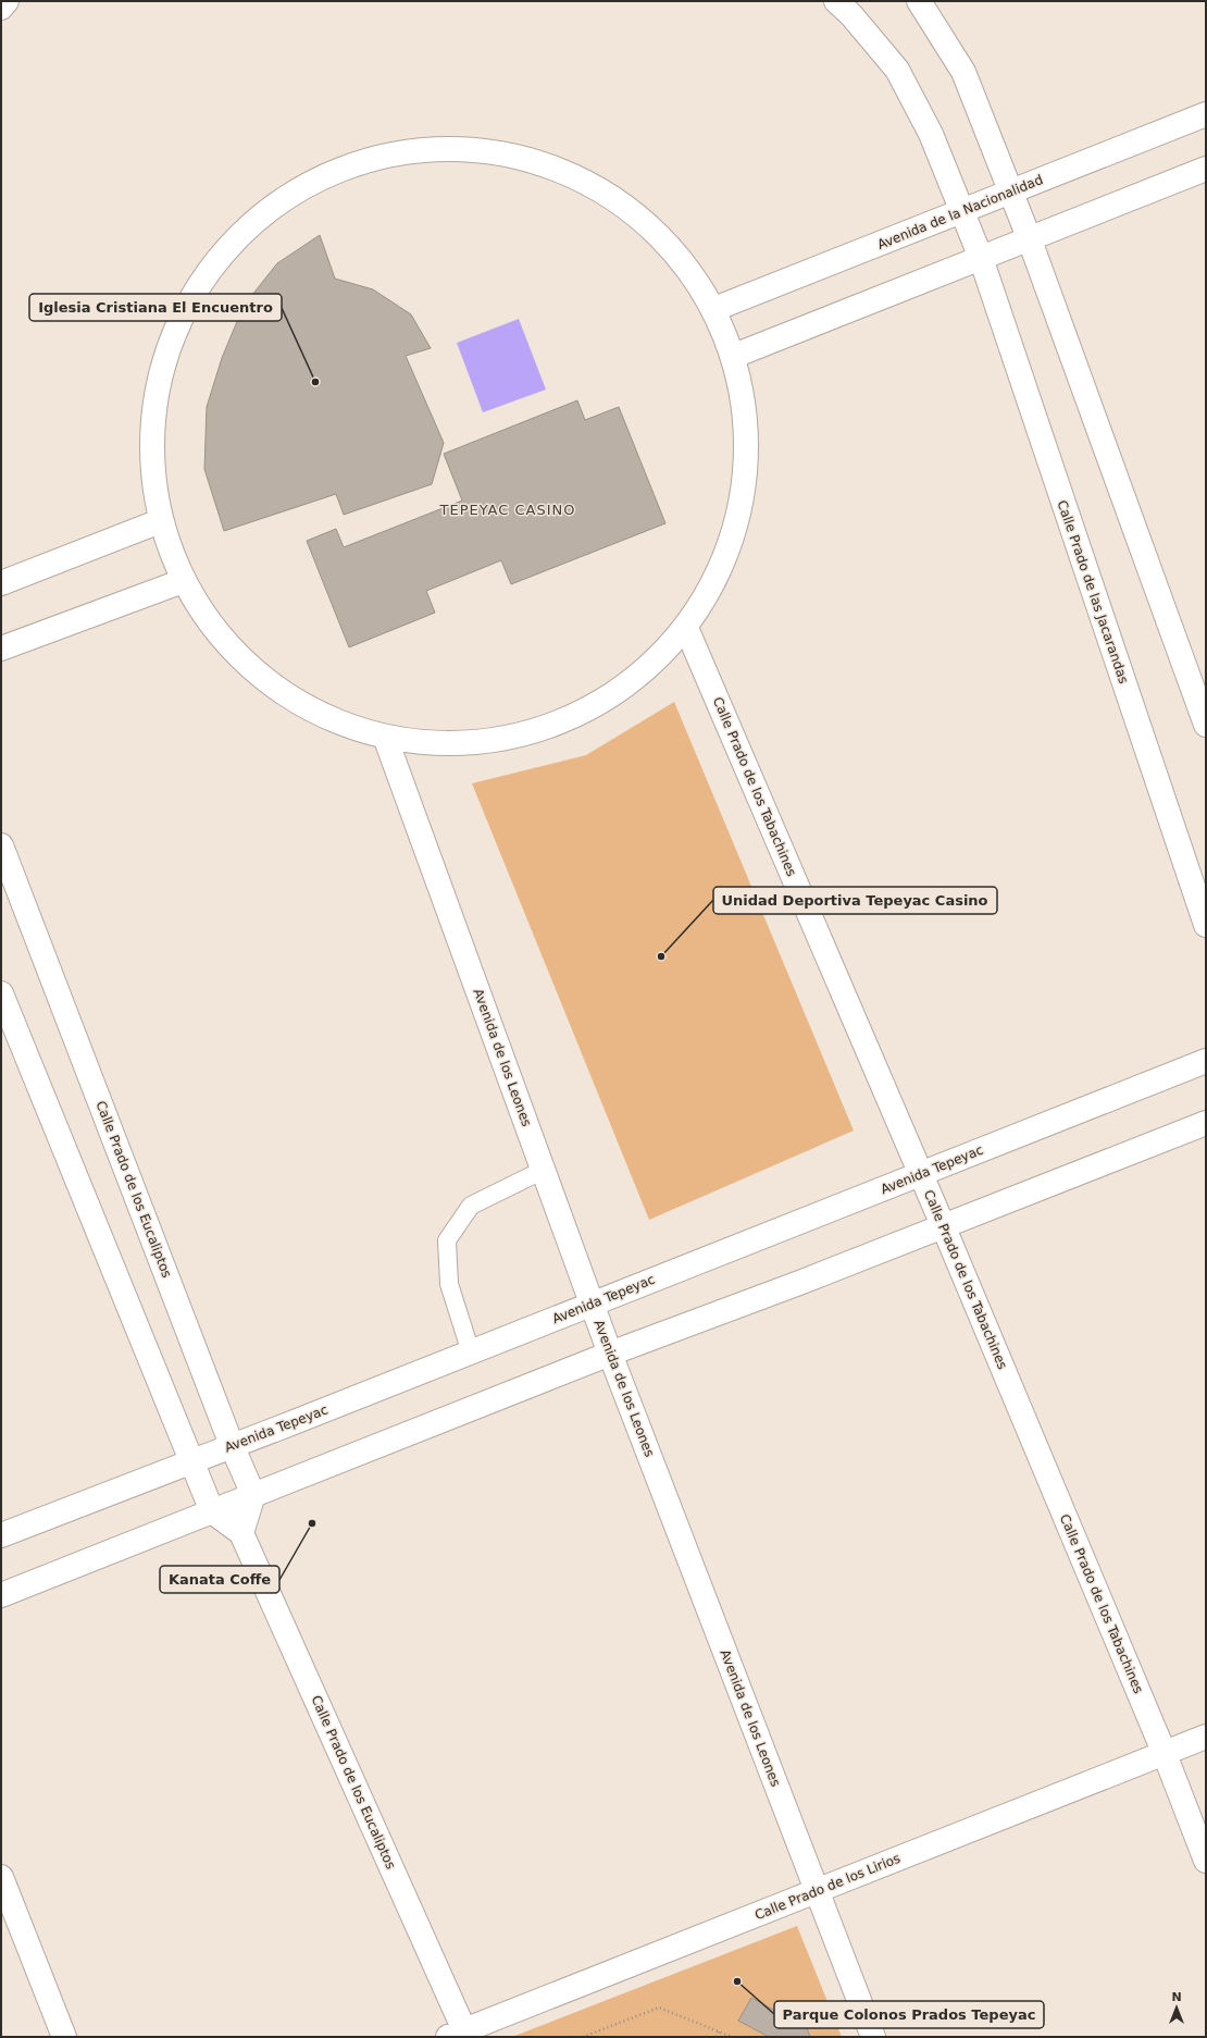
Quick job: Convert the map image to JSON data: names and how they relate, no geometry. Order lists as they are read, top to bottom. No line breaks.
{"streets":{"street":["Avenida de la Nacionalidad","Calle Prado de las Jacarandas","Calle Prado de los Tabachines","Avenida de los Leones","Avenida Tepeyac","Calle Prado de los Eucaliptos","Calle Prado de los Lirios"]},"crossings":[["Avenida de la Nacionalidad","Calle Prado de las Jacarandas"],["Calle Prado de los Tabachines","Avenida Tepeyac"],["Calle Prado de los Tabachines","Calle Prado de los Lirios"],["Avenida de los Leones","Avenida Tepeyac"],["Avenida de los Leones","Calle Prado de los Lirios"],["Avenida Tepeyac","Calle Prado de los Eucaliptos"],["Calle Prado de los Eucaliptos","Calle Prado de los Lirios"]],"districts":["TEPEYAC CASINO"],"places":["Iglesia Cristiana El Encuentro","Unidad Deportiva Tepeyac Casino","Kanata Coffe","Parque Colonos Prados Tepeyac"],"north":"top"}
